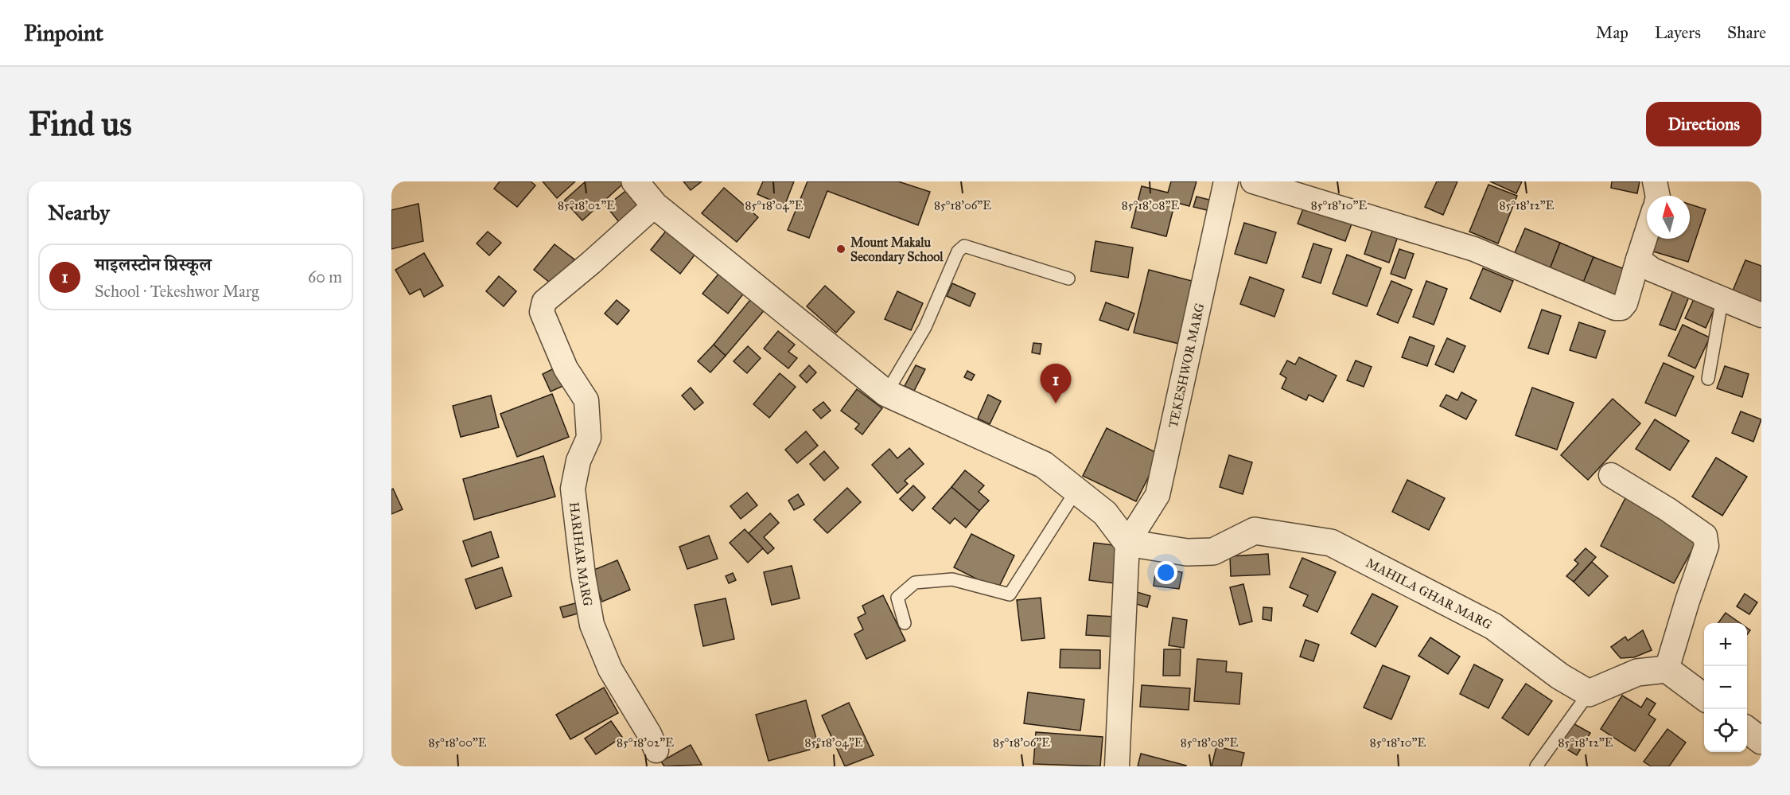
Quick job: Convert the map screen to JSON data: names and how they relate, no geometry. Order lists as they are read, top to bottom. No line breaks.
{"streets":{"street":["TEKESHWOR MARG","HARIHAR MARG","MAHILA GHAR MARG"]},"crossings":[["TEKESHWOR MARG","MAHILA GHAR MARG"]],"places":["Mount Makalu Secondary School"],"north":"top","page":{"header":"Pinpoint","nav":["Map","Layers","Share"],"buttons":"Directions","title":"Find us","heading":"Nearby","list":[{"mark":"1","name":"माइलस्टोन प्रिस्कूल","note":"School · Tekeshwor Marg","value":"60 m"}],"pins":"1","map_buttons":["+","−"]},"coordinates":["85°18'02\"E","85°18'04\"E","85°18'06\"E","85°18'08\"E","85°18'10\"E","85°18'12\"E","85°18'00\"E"]}
